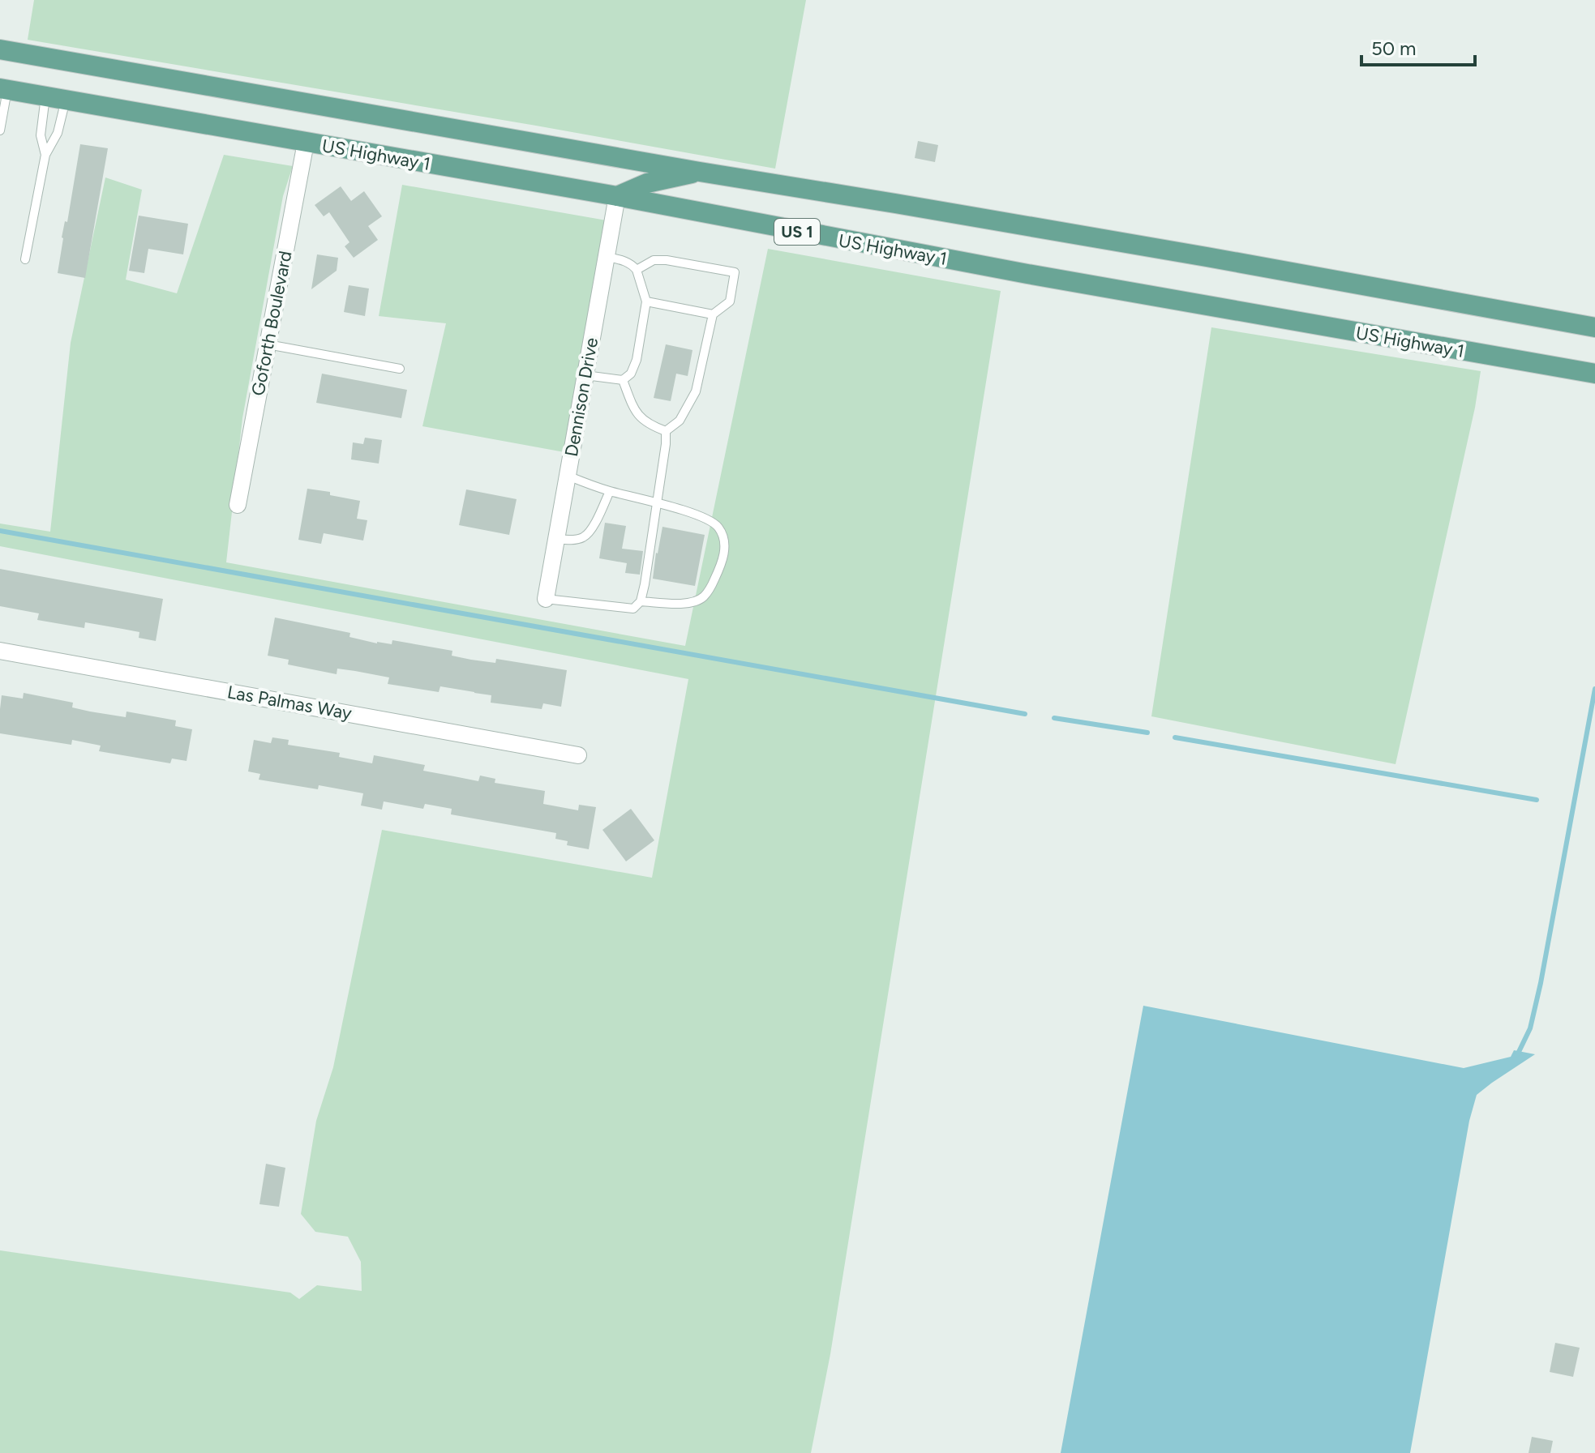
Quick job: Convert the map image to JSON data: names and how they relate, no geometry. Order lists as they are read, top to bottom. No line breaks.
{"streets":{"main road":["US Highway 1","US 1"],"street":["Goforth Boulevard","Dennison Drive","Las Palmas Way"]},"crossings":[["US Highway 1","Goforth Boulevard"],["US Highway 1","Dennison Drive"]],"scale_bar":"50 m"}
